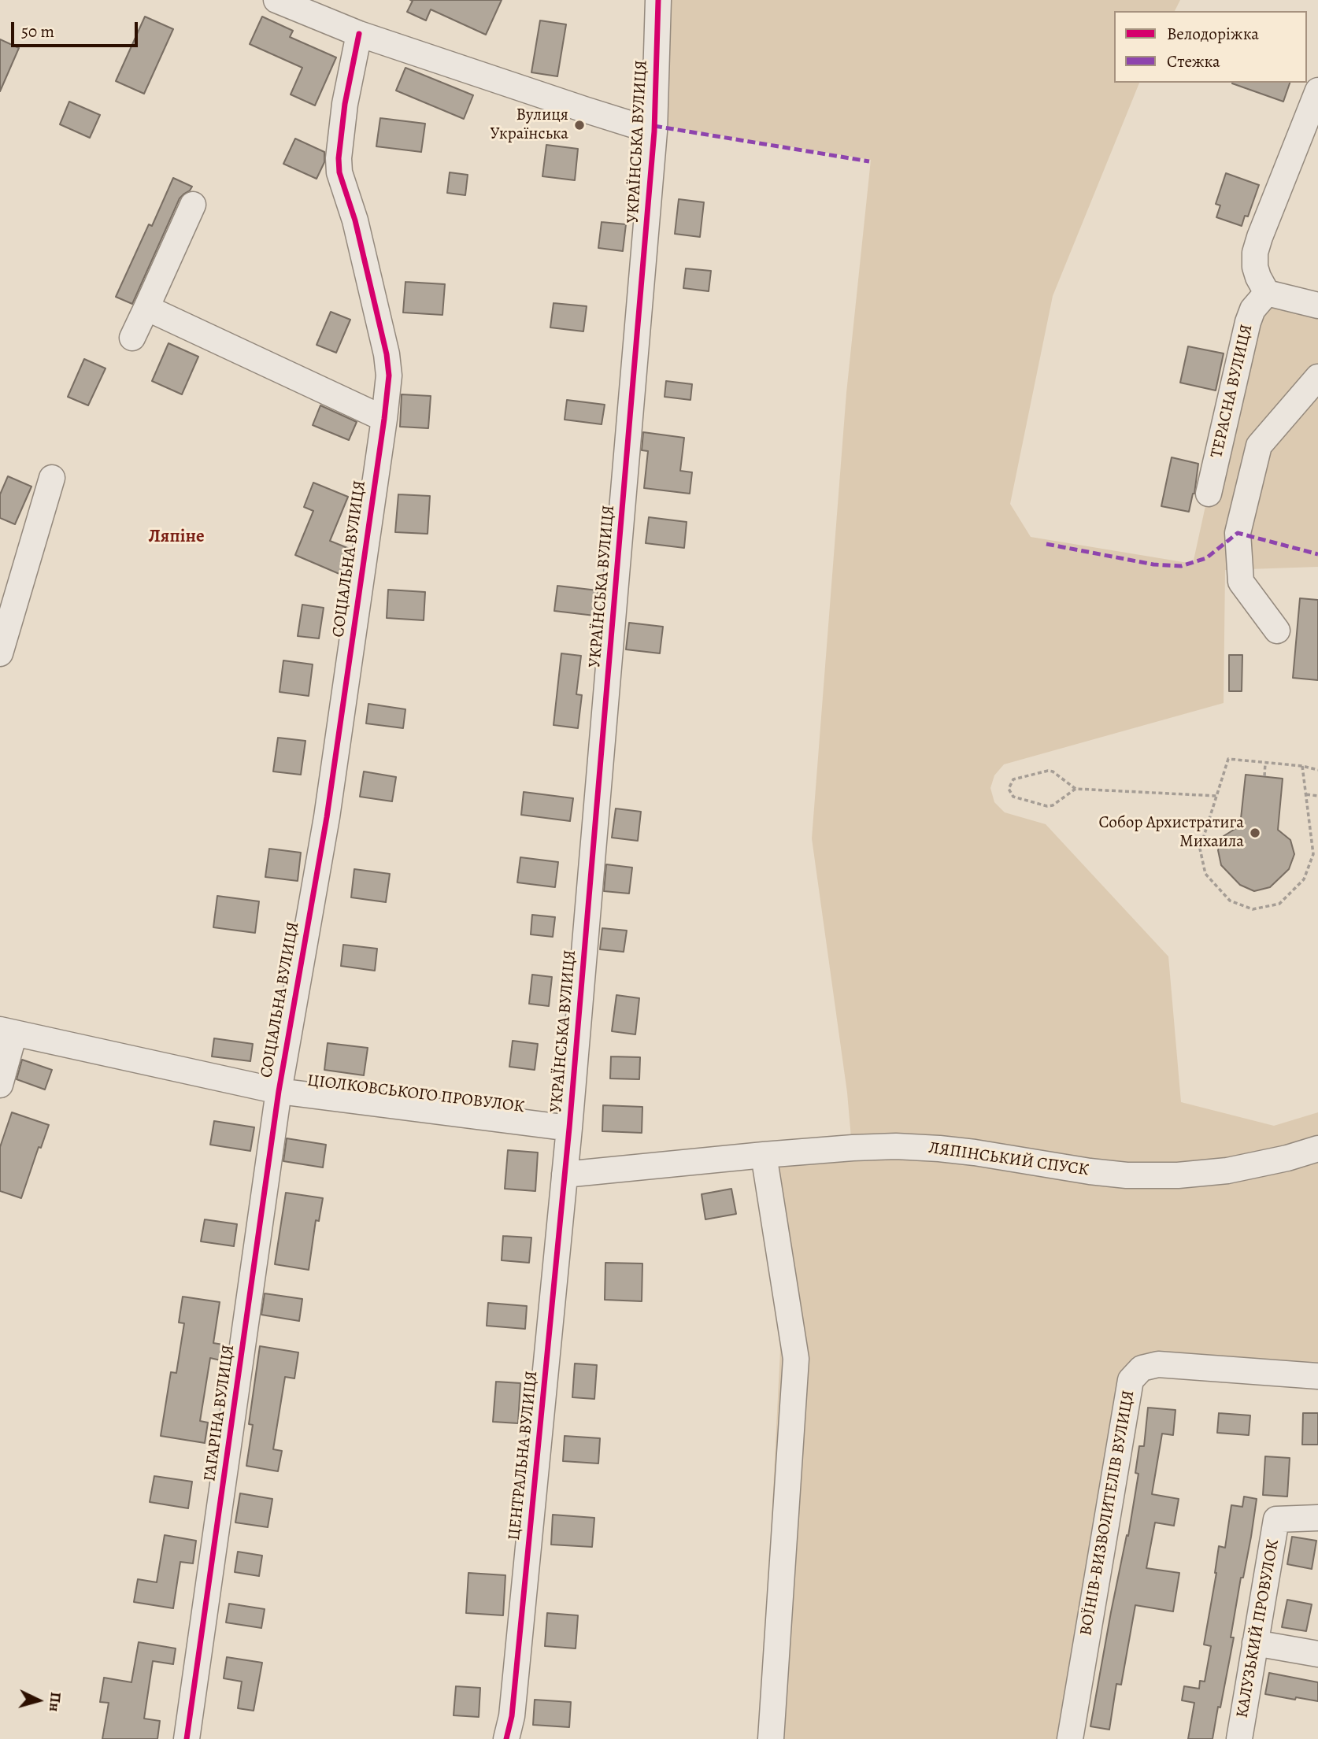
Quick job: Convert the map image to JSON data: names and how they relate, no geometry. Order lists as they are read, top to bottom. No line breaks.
{"streets":{"street":["УКРАЇНСЬКА ВУЛИЦЯ","ТЕРАСНА ВУЛИЦЯ","СОЦІАЛЬНА ВУЛИЦЯ","ЦІОЛКОВСЬКОГО ПРОВУЛОК","ЛЯПІНСЬКИЙ СПУСК","ГАГАРІНА ВУЛИЦЯ","ЦЕНТРАЛЬНА ВУЛИЦЯ","ВОЇНІВ-ВИЗВОЛИТЕЛІВ ВУЛИЦЯ","КАЛУЗЬКИЙ ПРОВУЛОК"]},"crossings":[["УКРАЇНСЬКА ВУЛИЦЯ","ЦІОЛКОВСЬКОГО ПРОВУЛОК"],["УКРАЇНСЬКА ВУЛИЦЯ","ЛЯПІНСЬКИЙ СПУСК"],["УКРАЇНСЬКА ВУЛИЦЯ","ЦЕНТРАЛЬНА ВУЛИЦЯ"],["СОЦІАЛЬНА ВУЛИЦЯ","ЦІОЛКОВСЬКОГО ПРОВУЛОК"],["СОЦІАЛЬНА ВУЛИЦЯ","ГАГАРІНА ВУЛИЦЯ"],["ЦІОЛКОВСЬКОГО ПРОВУЛОК","ГАГАРІНА ВУЛИЦЯ"],["ЛЯПІНСЬКИЙ СПУСК","ЦЕНТРАЛЬНА ВУЛИЦЯ"]],"districts":["Ляпіне"],"places":["Вулиця Українська","Собор Архистратига Михаила"],"legend":["Велодоріжка","Стежка"],"scale_bar":"50 m","north":"right"}
